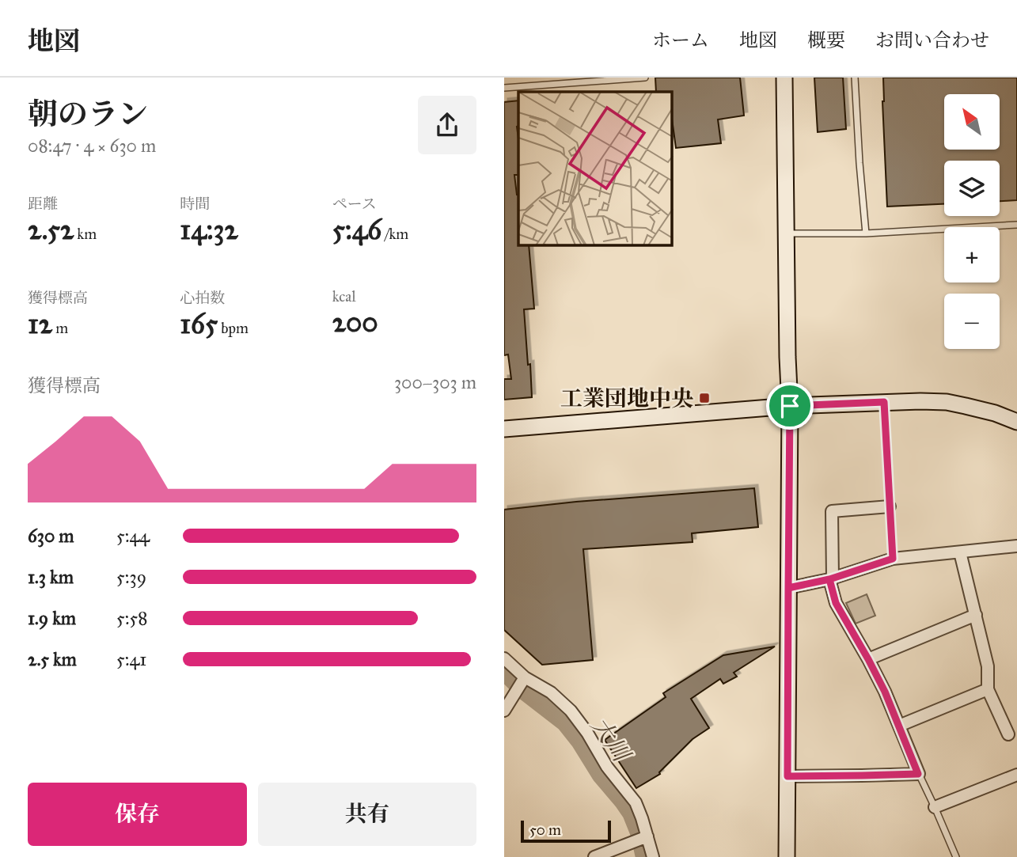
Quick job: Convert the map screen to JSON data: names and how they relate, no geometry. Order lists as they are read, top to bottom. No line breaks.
{"water":["大川"],"places":{"transit":["工業団地中央"]},"scale_bar":"50 m","north":"top left","page":{"header":"地図","nav":["ホーム","地図","概要","お問い合わせ"],"heading":["朝のラン","08:47 · 4 × 630 m"],"map_buttons":["+","−"],"stats":[["距離","2.52 km"],["時間","14:32"],["ペース","5:46 /km"],["獲得標高","12 m"],["心拍数","165 bpm"],["kcal","200"]],"chart":["獲得標高","300–303 m"],"list":[{"name":"630 m","note":"5:44"},{"name":"1.3 km","note":"5:39"},{"name":"1.9 km","note":"5:58"},{"name":"2.5 km","note":"5:41"}],"buttons":["保存","共有"],"scale":"50 m"}}
